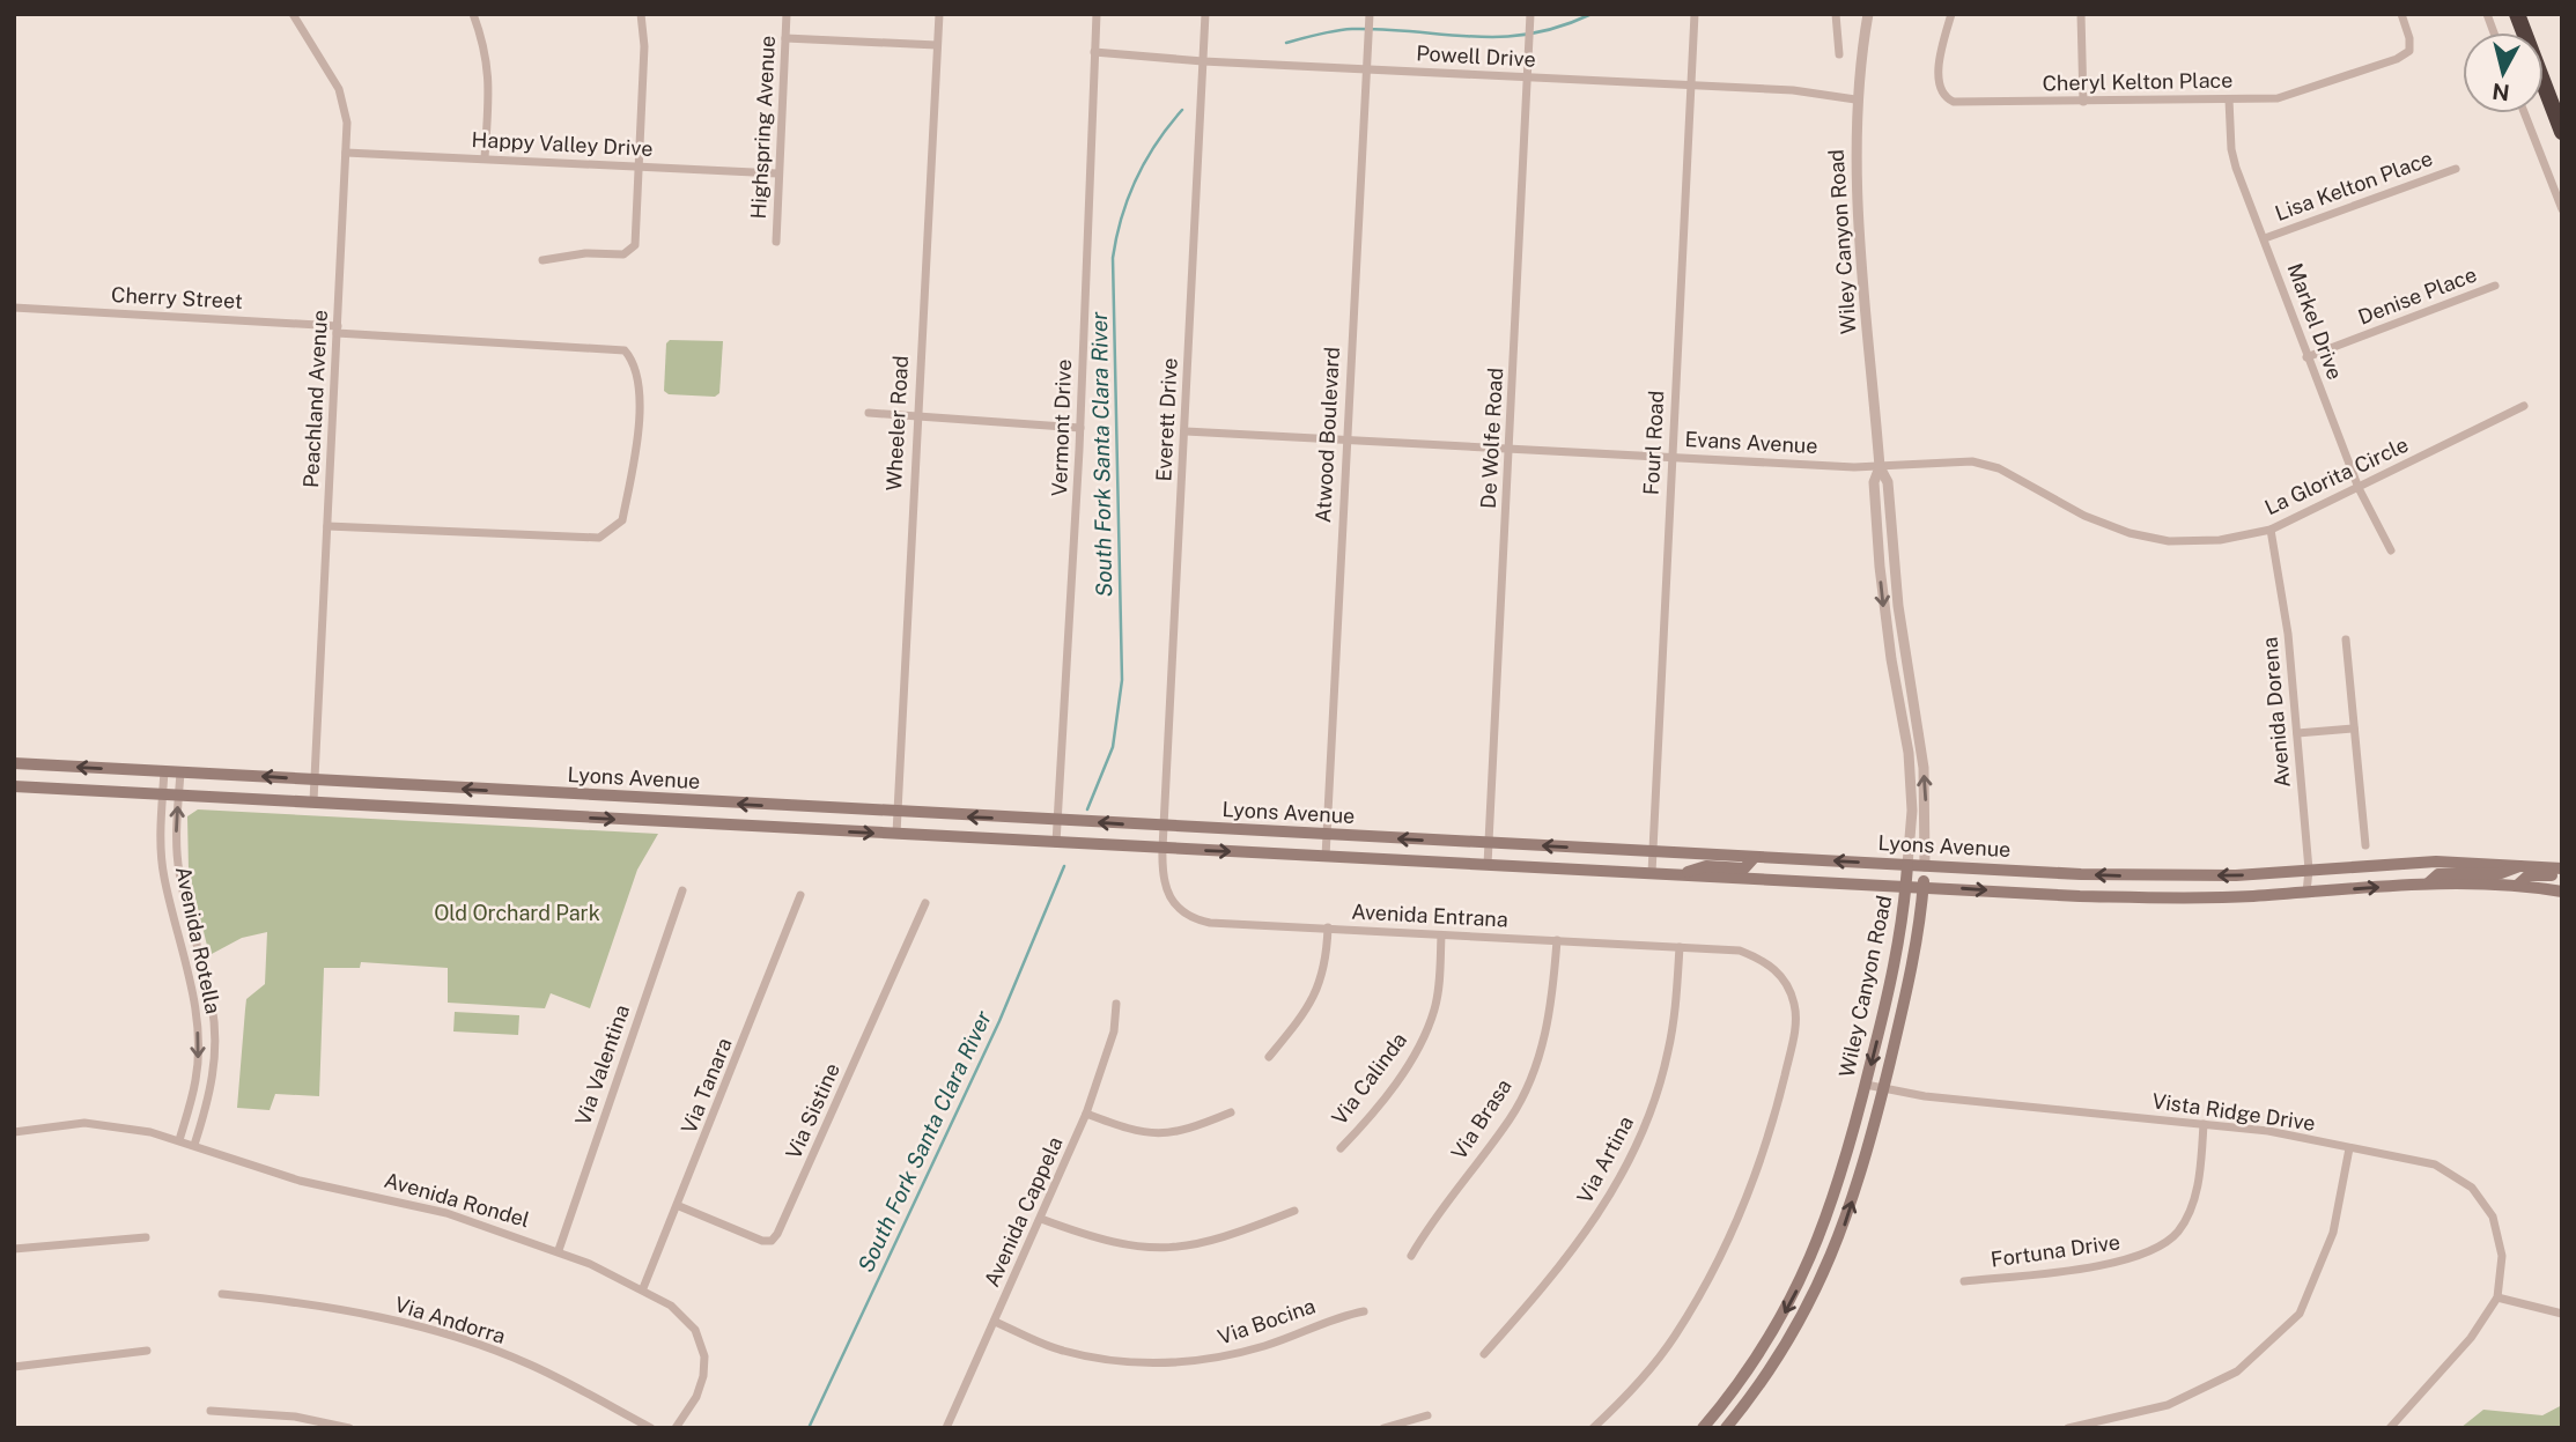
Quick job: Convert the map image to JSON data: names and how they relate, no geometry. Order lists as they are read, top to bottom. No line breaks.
{"streets":{"main road":["Wiley Canyon Road","Lyons Avenue"],"street":["Powell Drive","Cheryl Kelton Place","Highspring Avenue","Happy Valley Drive","Lisa Kelton Place","Denise Place","Cherry Street","Markel Drive","Peachland Avenue","Everett Drive","Wheeler Road","Vermont Drive","Atwood Boulevard","De Wolfe Road","Fourl Road","Evans Avenue","La Glorita Circle","Avenida Dorena","Avenida Entrana","Avenida Rotella","Via Valentina","Via Calinda","Via Tanara","Via Sistine","Vista Ridge Drive","Via Brasa","Via Artina","Avenida Rondel","Avenida Cappela","Fortuna Drive","Via Andorra","Via Bocina"]},"crossings":[["Powell Drive","Wiley Canyon Road"],["Powell Drive","Everett Drive"],["Powell Drive","Vermont Drive"],["Powell Drive","Atwood Boulevard"],["Powell Drive","De Wolfe Road"],["Powell Drive","Fourl Road"],["Cheryl Kelton Place","Markel Drive"],["Highspring Avenue","Happy Valley Drive"],["Happy Valley Drive","Peachland Avenue"],["Lisa Kelton Place","Markel Drive"],["Wiley Canyon Road","Evans Avenue"],["Wiley Canyon Road","La Glorita Circle"],["Wiley Canyon Road","Lyons Avenue"],["Wiley Canyon Road","Vista Ridge Drive"],["Denise Place","Markel Drive"],["Cherry Street","Peachland Avenue"],["Markel Drive","La Glorita Circle"],["Peachland Avenue","Lyons Avenue"],["Everett Drive","Evans Avenue"],["Everett Drive","Lyons Avenue"],["Everett Drive","Avenida Entrana"],["Wheeler Road","Lyons Avenue"],["Vermont Drive","Lyons Avenue"],["Atwood Boulevard","Evans Avenue"],["Atwood Boulevard","Lyons Avenue"],["De Wolfe Road","Evans Avenue"],["De Wolfe Road","Lyons Avenue"],["Fourl Road","Evans Avenue"],["Fourl Road","Lyons Avenue"],["Evans Avenue","La Glorita Circle"],["La Glorita Circle","Avenida Dorena"],["Avenida Dorena","Lyons Avenue"],["Lyons Avenue","Avenida Entrana"],["Lyons Avenue","Avenida Rotella"],["Avenida Entrana","Via Calinda"],["Avenida Entrana","Via Brasa"],["Avenida Entrana","Via Artina"],["Avenida Rotella","Avenida Rondel"],["Via Valentina","Avenida Rondel"],["Via Tanara","Via Sistine"],["Via Tanara","Avenida Rondel"],["Vista Ridge Drive","Fortuna Drive"],["Avenida Cappela","Via Bocina"]],"water":["South Fork Santa Clara River"],"parks":["Old Orchard Park"],"north":"bottom"}
